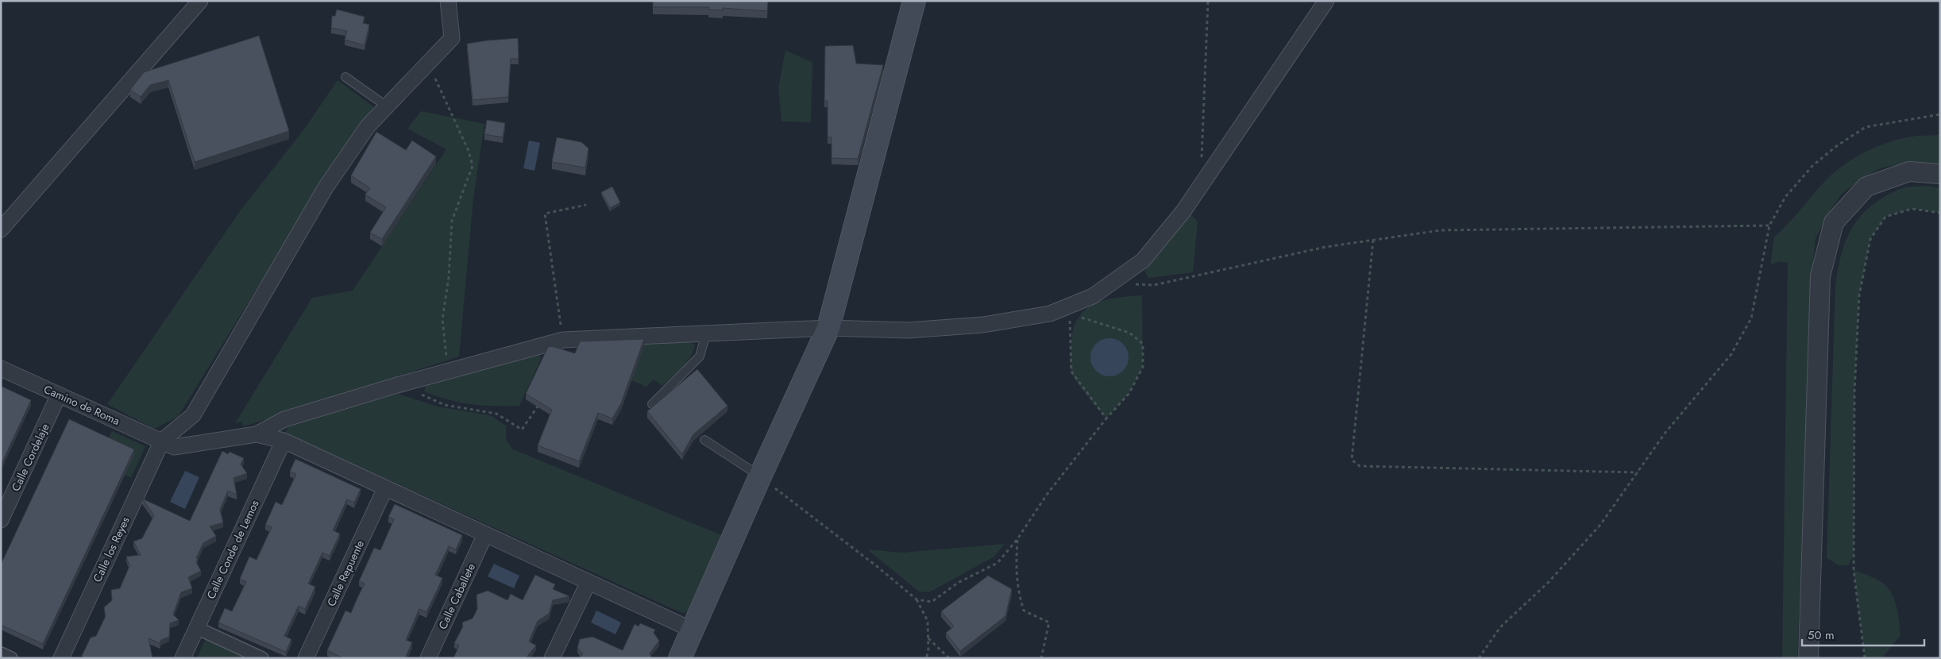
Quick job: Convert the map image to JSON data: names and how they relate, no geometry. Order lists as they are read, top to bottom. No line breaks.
{"streets":{"street":["Camino de Roma","Calle Cordelaje","Calle los Reyes","Calle Conde de Lemos","Calle Repuente","Calle Caballete"]},"crossings":[["Camino de Roma","Calle Cordelaje"],["Camino de Roma","Calle los Reyes"]],"scale_bar":"50 m"}
